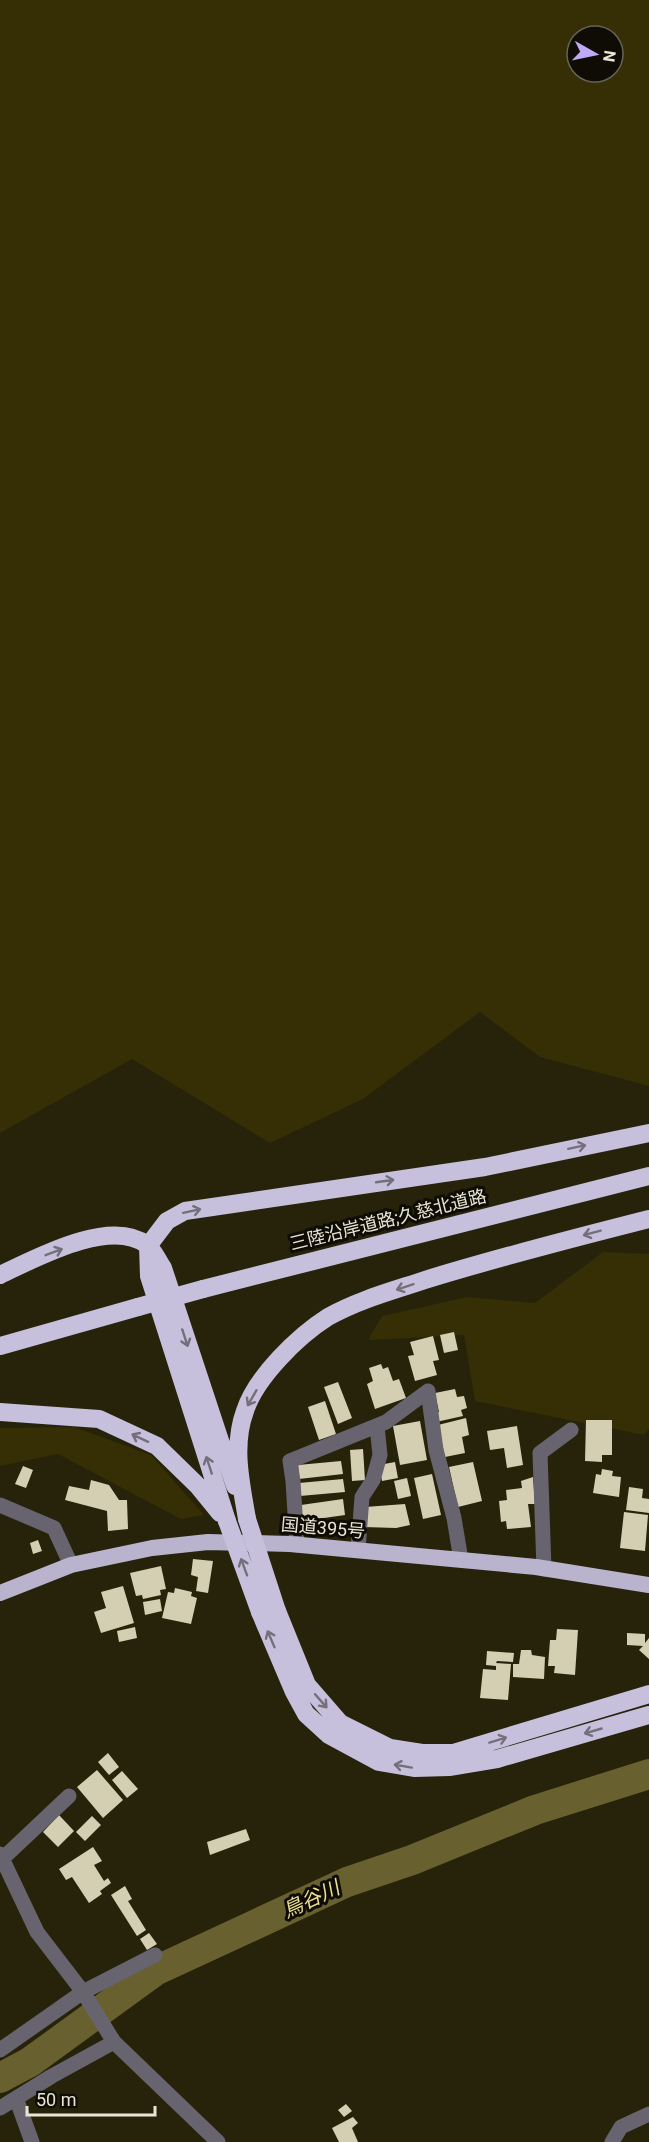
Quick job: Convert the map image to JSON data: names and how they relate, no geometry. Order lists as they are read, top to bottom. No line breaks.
{"streets":{"highway":["三陸沿岸道路;久慈北道路","国道395号"]},"water":["鳥谷川"],"scale_bar":"50 m","north":"right"}
